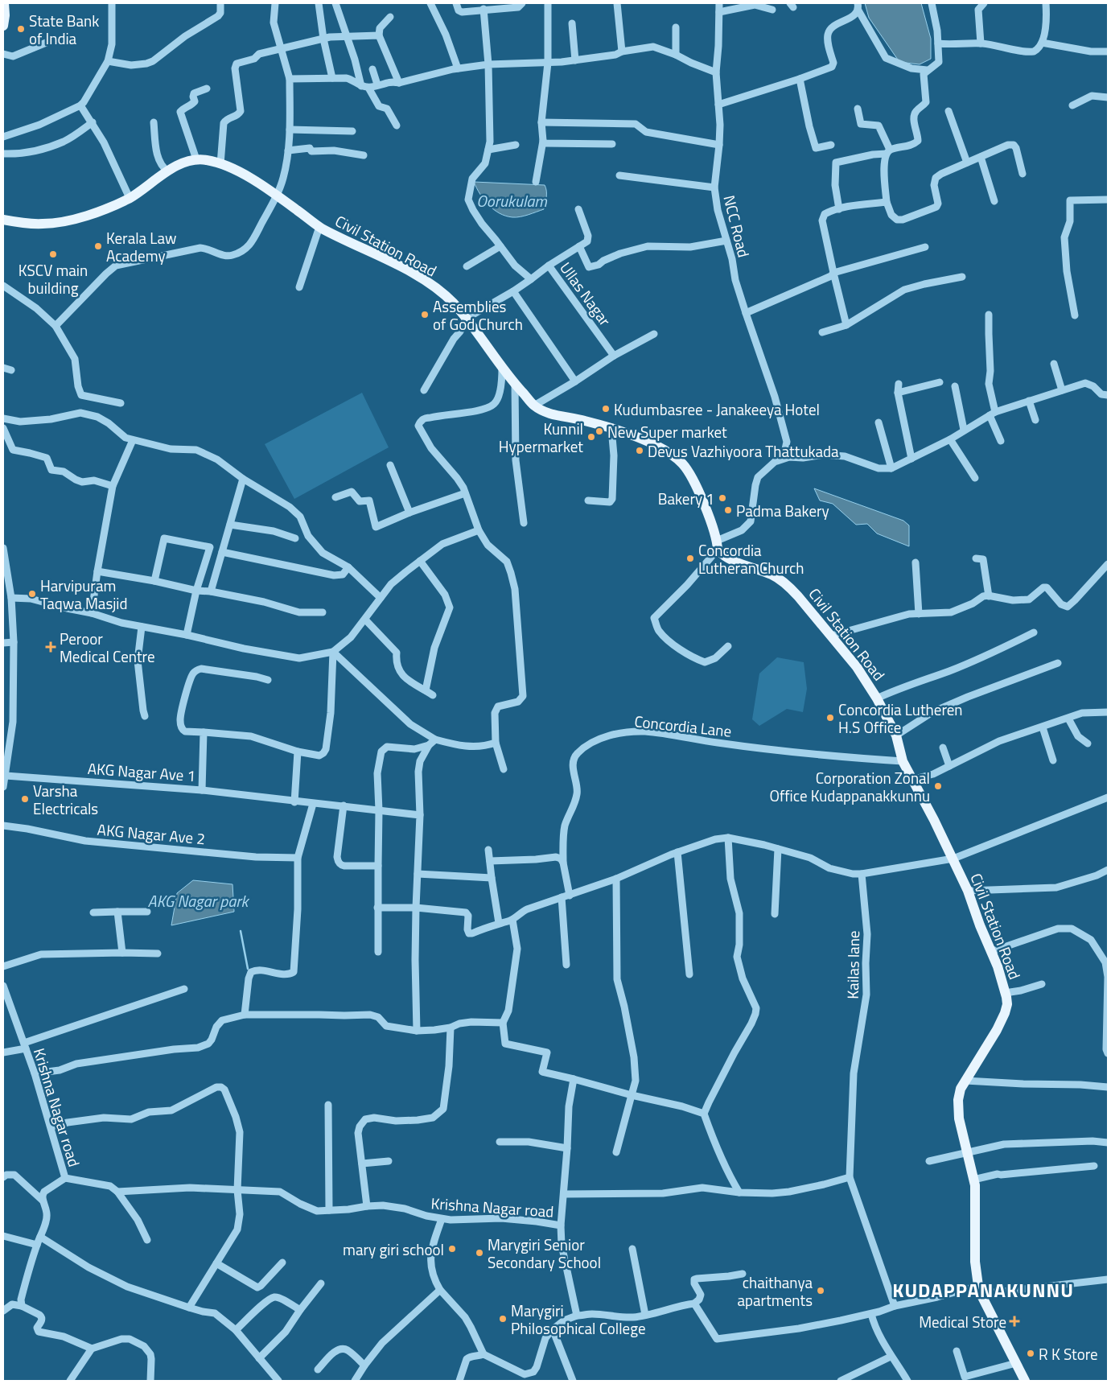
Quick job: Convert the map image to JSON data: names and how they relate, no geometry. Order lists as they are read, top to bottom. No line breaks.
{"streets":{"main road":["Civil Station Road"],"street":["NCC Road","Ullas Nagar","Concordia Lane","AKG Nagar Ave 1","AKG Nagar Ave 2","Kailas lane","Krishna Nagar road"]},"crossings":[["Civil Station Road","Ullas Nagar"],["Civil Station Road","Concordia Lane"]],"districts":["KUDAPPANAKUNNU"],"water":["Oorukulam","AKG Nagar park"],"places":{"other":["State Bank of India","Kerala Law Academy","KSCV main building","Assemblies of God Church","Kudumbasree - Janakeeya Hotel","New Super market","Kunnil Hypermarket","Devus Vazhiyoora Thattukada","Bakery 1","Padma Bakery","Concordia Lutheran Church","Harvipuram Taqwa Masjid","Concordia Lutheren H.S Office","Corporation Zonal Office Kudappanakkunnu","Varsha Electricals","mary giri school","Marygiri Senior Secondary School","chaithanya apartments","Marygiri Philosophical College","R K Store"],"health":["Peroor Medical Centre","Medical Store"]}}
